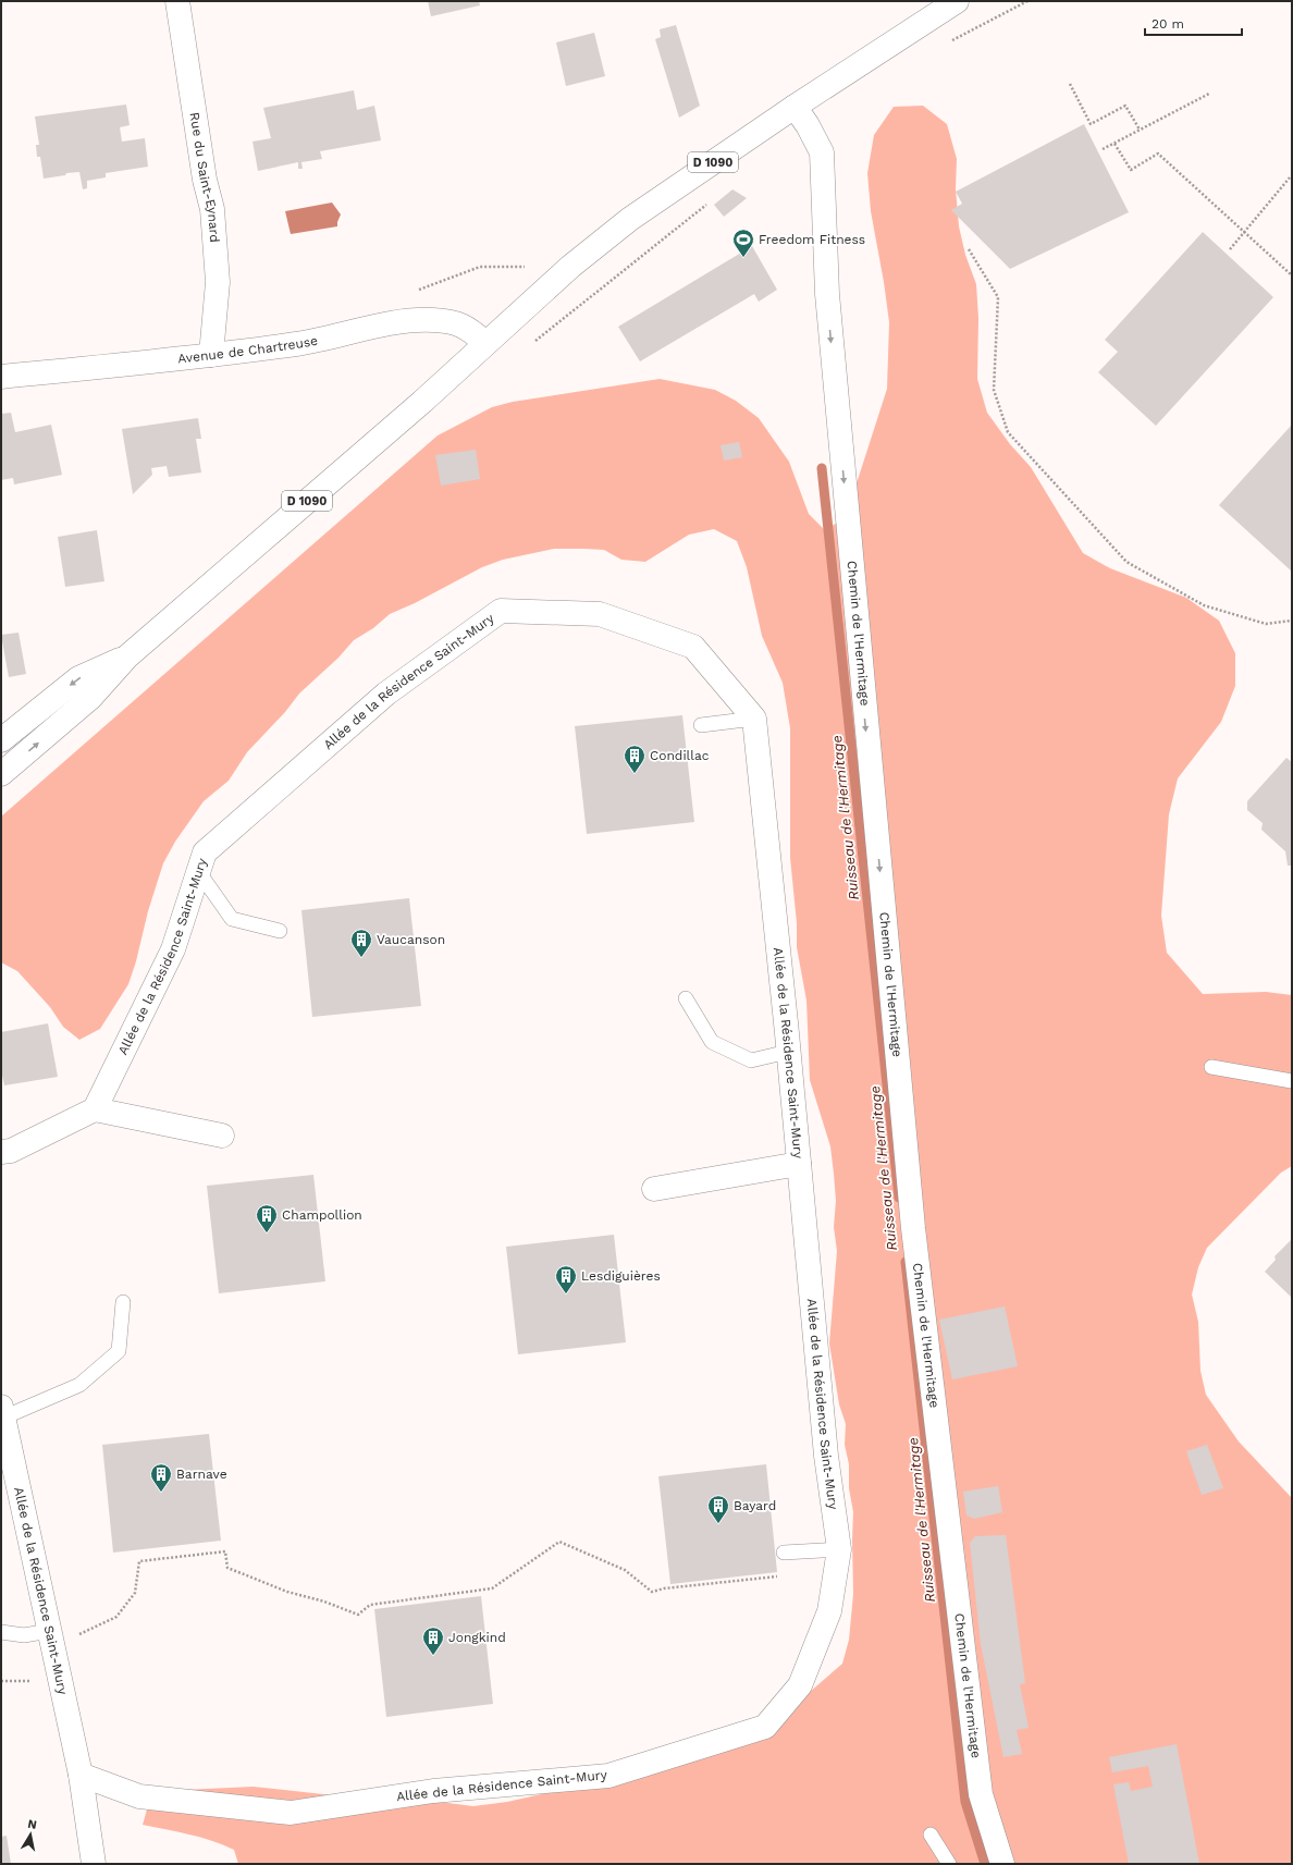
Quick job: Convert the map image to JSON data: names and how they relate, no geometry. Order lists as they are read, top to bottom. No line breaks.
{"streets":{"street":["D 1090","Rue du Saint-Eynard","Avenue de Chartreuse","Chemin de l'Hermitage","Allée de la Résidence Saint-Mury"]},"crossings":[["D 1090","Avenue de Chartreuse"],["D 1090","Chemin de l'Hermitage"],["Rue du Saint-Eynard","Avenue de Chartreuse"]],"one_way":["Chemin de l'Hermitage"],"water":["Ruisseau de l'Hermitage"],"places":{"sports":["Freedom Fitness"],"building":["Condillac","Vaucanson","Champollion","Lesdiguières","Barnave","Bayard","Jongkind"]},"scale_bar":"20 m","north":"top"}
